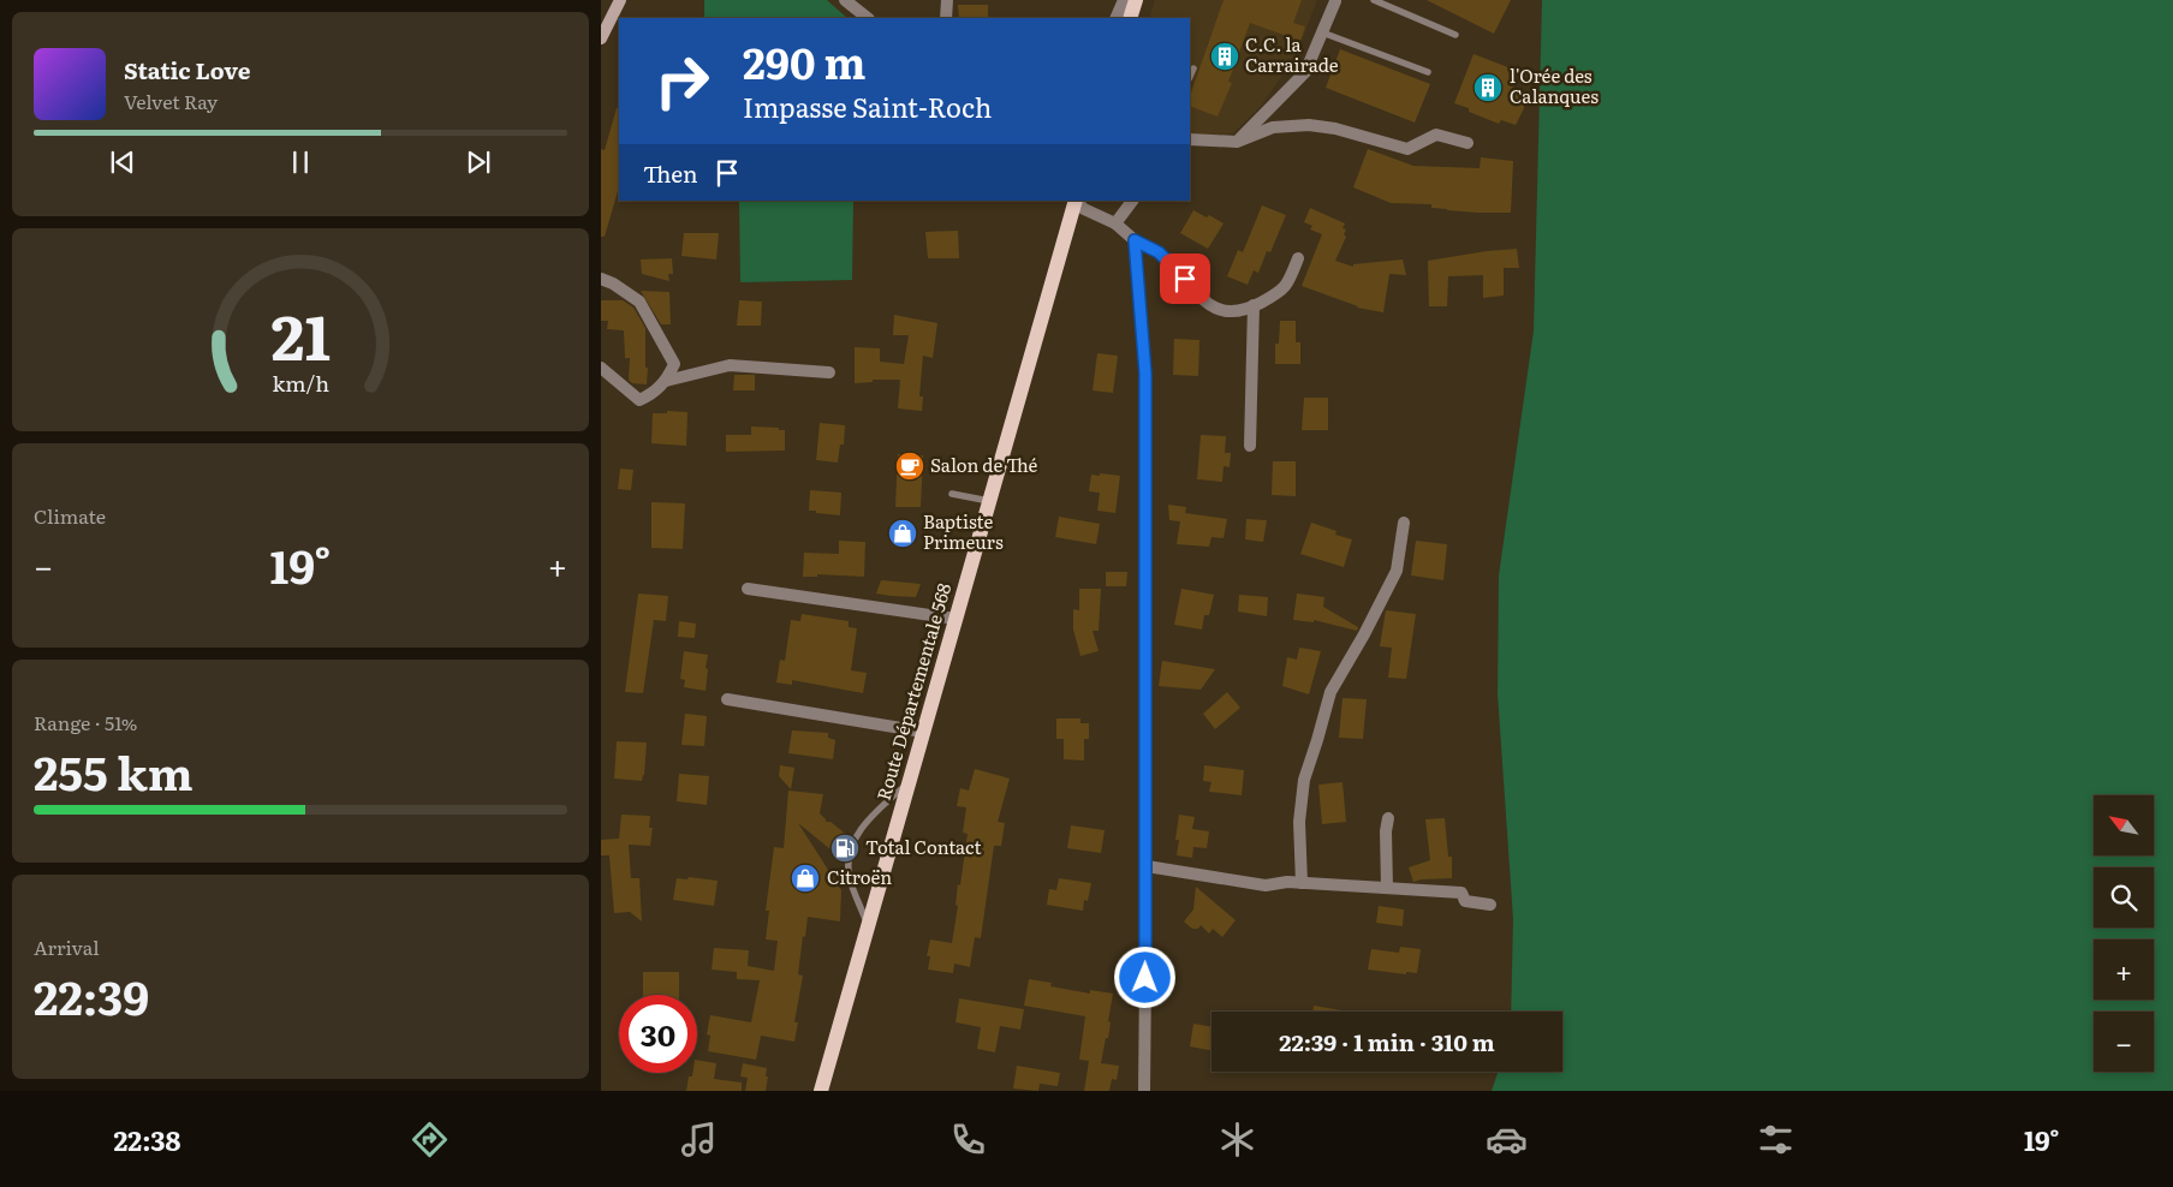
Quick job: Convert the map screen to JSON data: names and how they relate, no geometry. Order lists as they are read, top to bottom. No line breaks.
{"streets":{"main road":["Route Départementale 568"]},"places":{"building":["C.C. la Carrairade","l'Orée des Calanques"],"cafe":["Salon de Thé"],"shop":["Baptiste Primeurs","Citroën"],"fuel station":["Total Contact"]},"north":"top left","page":{"turn":["290 m","Impasse Saint-Roch"],"song":["Static Love","Velvet Ray"],"then":"Then","tile":["Climate",["Range · 51%","255 km"],["Arrival","22:39"]],"heat":["−","19°","+"],"map_buttons":["+","−"],"limit":"30","trip":"22:39 · 1 min · 310 m","tabs":["22:38","19°"],"gauge":["21","km/h"]}}
